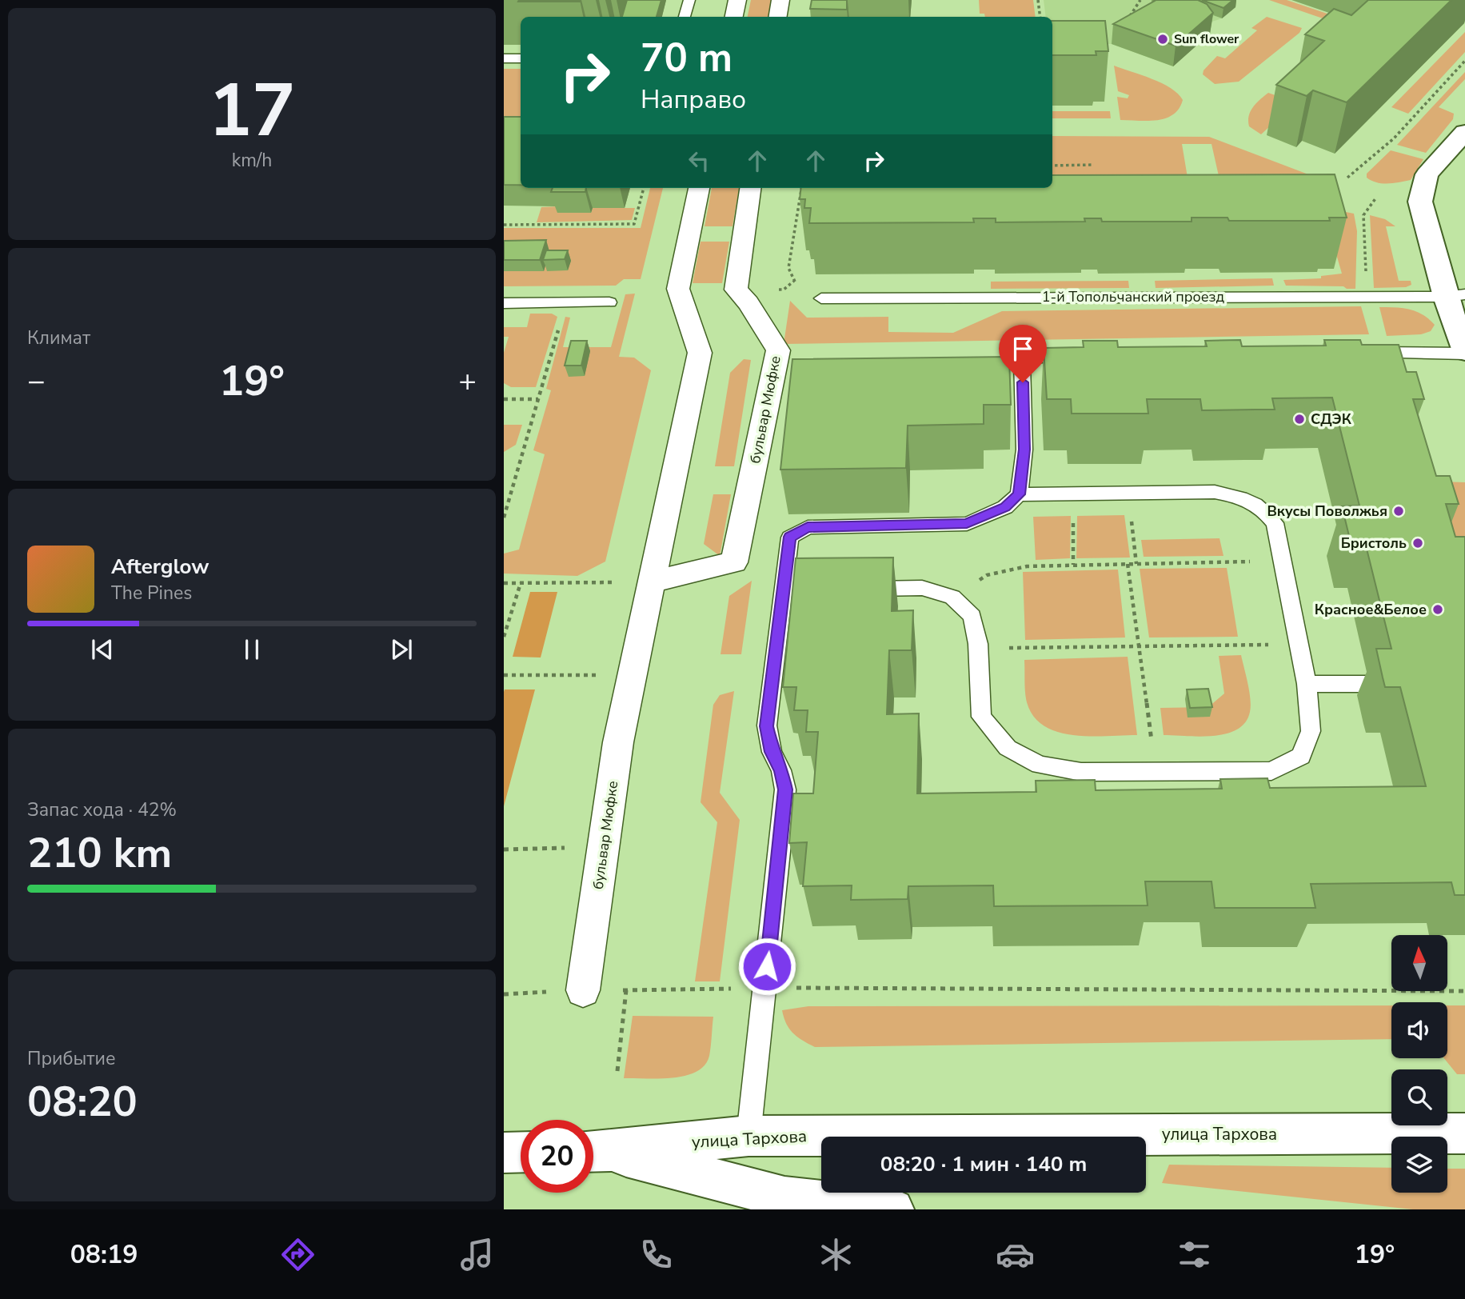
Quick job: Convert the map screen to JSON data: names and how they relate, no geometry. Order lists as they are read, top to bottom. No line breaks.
{"streets":{"main road":["улица Тархова"],"street":["бульвар Мюфке"],"lane":["1-й Топольчанский проезд"]},"places":["Sun flower","СДЭК","Вкусы Поволжья","Бристоль","Красное&Белое"],"north":"top","page":{"tile":[["17","km/h"],"Климат",["Запас хода · 42%","210 km"],["Прибытие","08:20"]],"turn":["70 m","Направо"],"heat":["−","19°","+"],"song":["Afterglow","The Pines"],"limit":"20","trip":"08:20 · 1 мин · 140 m","tabs":["08:19","19°"]}}
